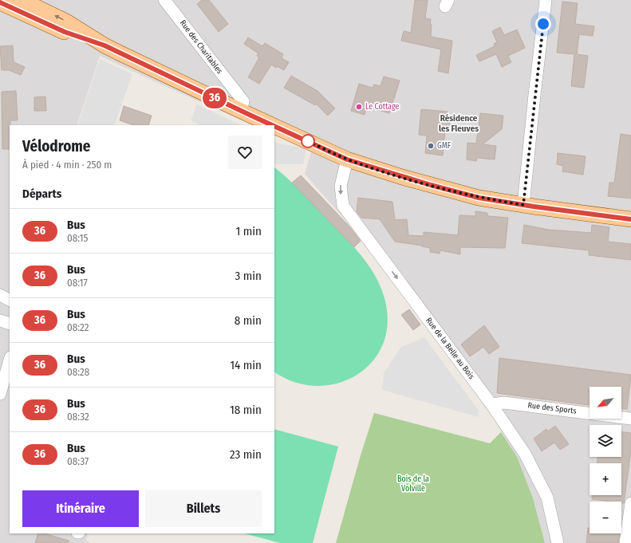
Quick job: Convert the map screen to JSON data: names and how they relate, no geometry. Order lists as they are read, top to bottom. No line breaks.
{"streets":{"street":["Rue des Charitables","Rue de la Belle au Bois","Rue des Sports"]},"crossings":[["Rue de la Belle au Bois","Rue des Sports"]],"one_way":["Rue de la Belle au Bois"],"districts":["Résidence les Fleuves"],"parks":["Bois de la Volville"],"places":["Le Cottage","GMF"],"lines":["bus line 36"],"north":"bottom left","page":{"on_map":"36","heading":[["Vélodrome","À pied · 4 min · 250 m"],"Départs"],"list":[{"mark":"36","name":"Bus","note":"08:15","value":"1 min"},{"mark":"36","name":"Bus","note":"08:17","value":"3 min"},{"mark":"36","name":"Bus","note":"08:22","value":"8 min"},{"mark":"36","name":"Bus","note":"08:28","value":"14 min"},{"mark":"36","name":"Bus","note":"08:32","value":"18 min"},{"mark":"36","name":"Bus","note":"08:37","value":"23 min"}],"map_buttons":["+","−"],"buttons":["Itinéraire","Billets"]}}
